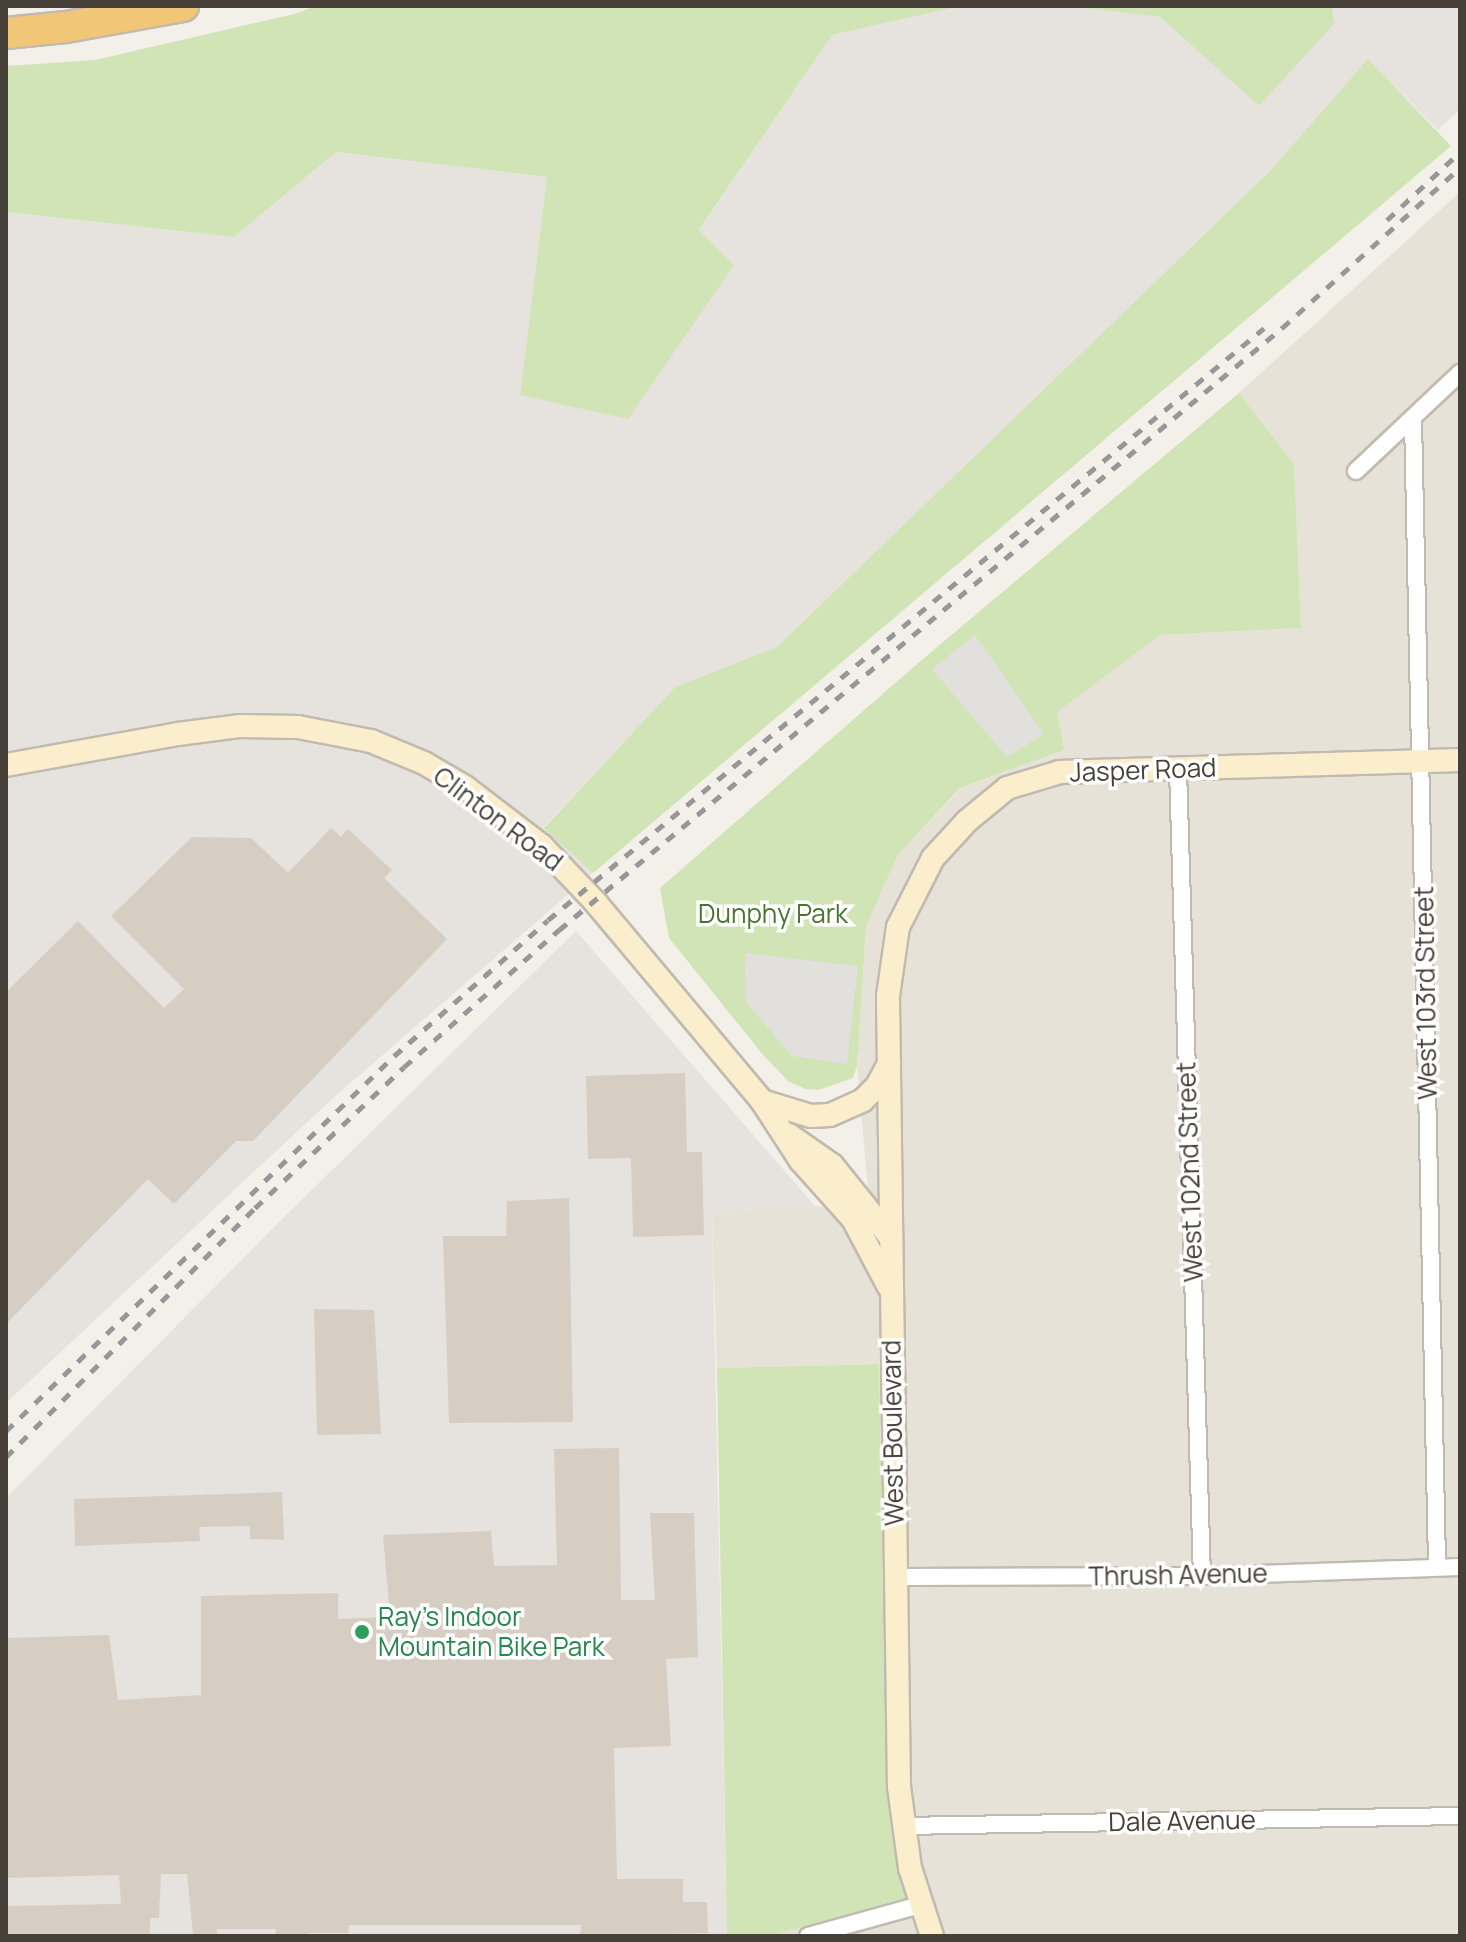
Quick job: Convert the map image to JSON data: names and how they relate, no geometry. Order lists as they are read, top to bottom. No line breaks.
{"streets":{"street":["Jasper Road","Clinton Road","West 103rd Street","West 102nd Street","West Boulevard","Thrush Avenue","Dale Avenue"]},"crossings":[["Jasper Road","West 103rd Street"],["Jasper Road","West 102nd Street"],["Jasper Road","West Boulevard"],["Clinton Road","West Boulevard"],["West 103rd Street","Thrush Avenue"],["West 102nd Street","Thrush Avenue"],["West Boulevard","Thrush Avenue"],["West Boulevard","Dale Avenue"]],"parks":["Dunphy Park"],"places":["Ray's Indoor Mountain Bike Park"]}
